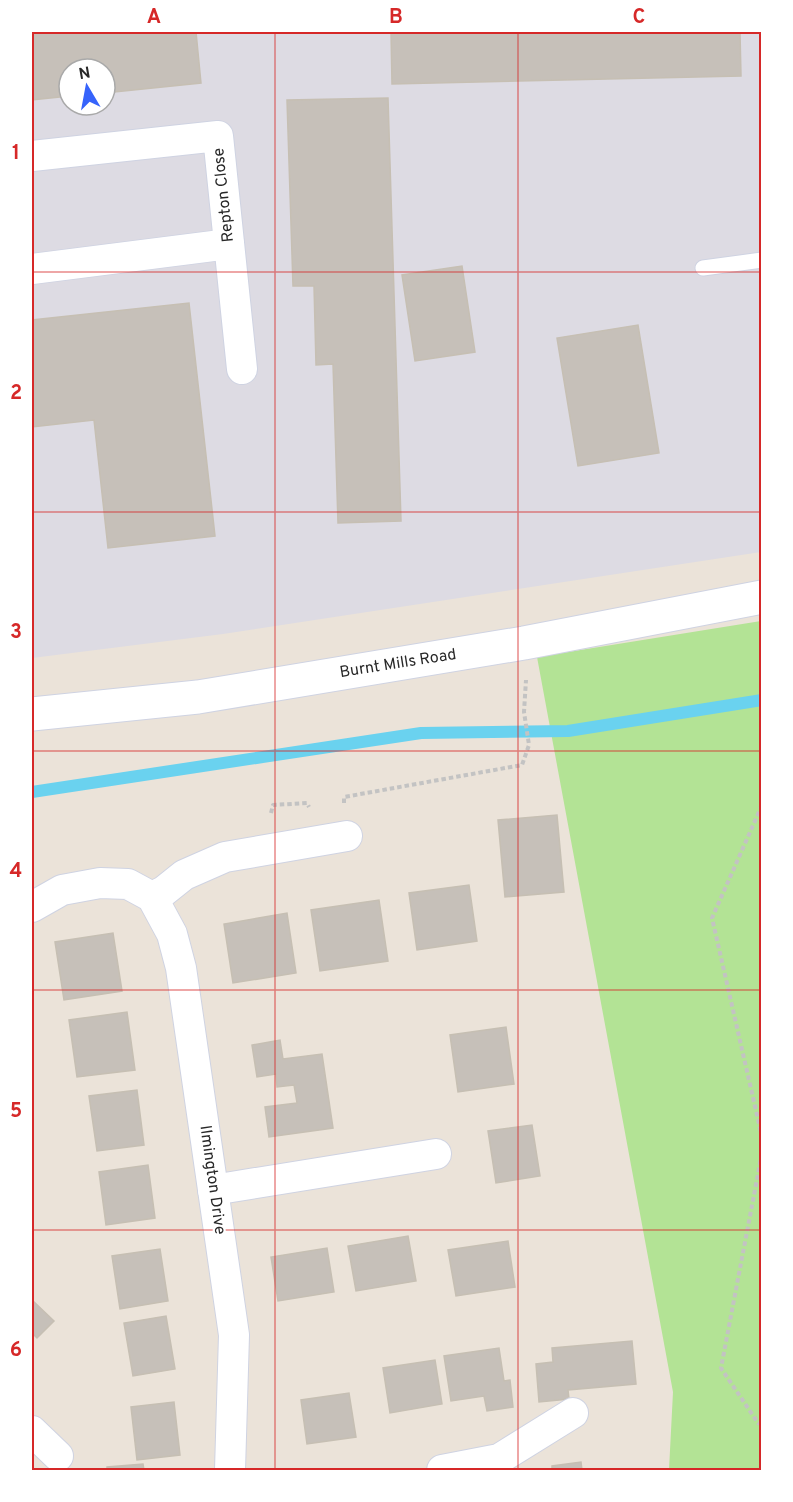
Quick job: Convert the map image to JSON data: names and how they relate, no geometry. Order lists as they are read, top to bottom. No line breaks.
{"streets":{"street":["Repton Close","Burnt Mills Road","Ilmington Drive"]},"north":"top","grid":{"columns":["A","B","C"],"rows":["1","2","3","4","5","6"]}}
